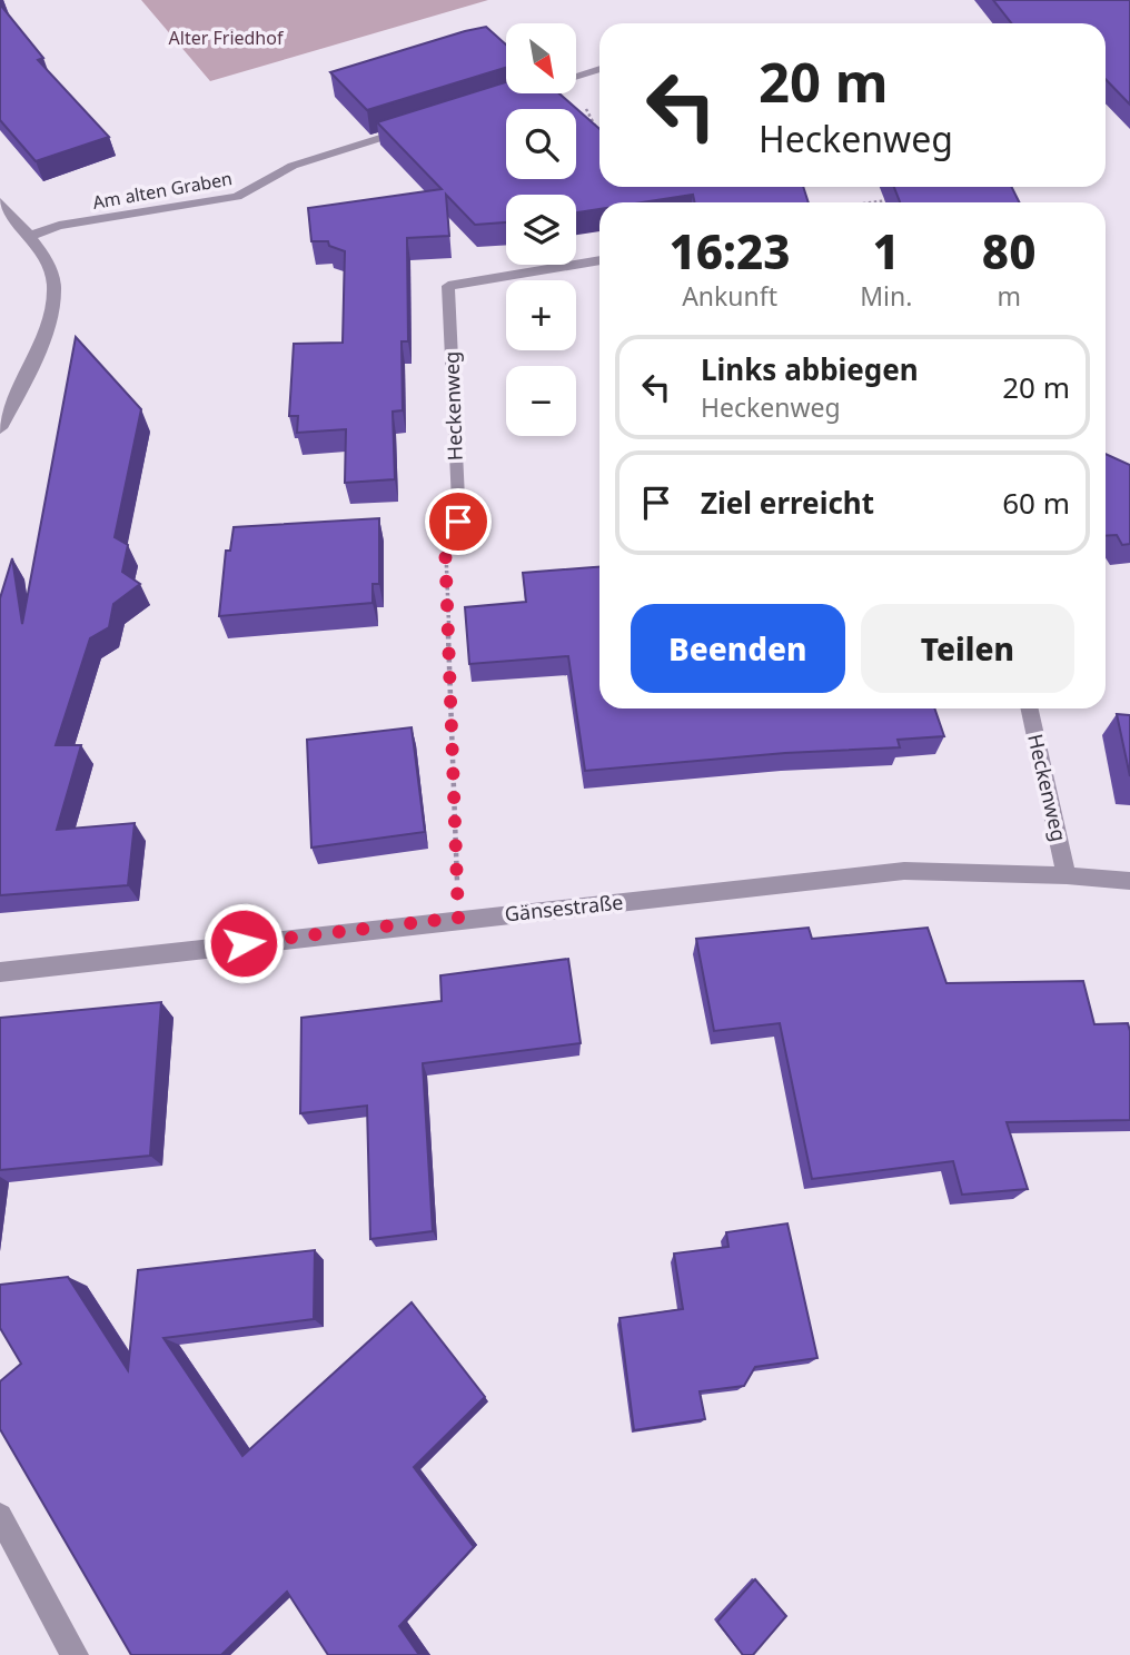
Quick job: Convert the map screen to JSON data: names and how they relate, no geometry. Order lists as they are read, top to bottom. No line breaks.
{"streets":{"street":["Am alten Graben","Heckenweg","Gänsestraße"]},"crossings":[["Heckenweg","Gänsestraße"]],"parks":["Alter Friedhof"],"north":"bottom right","page":{"map_buttons":["+","−"],"turn":["20 m","Heckenweg"],"eta":["16:23","Ankunft","1","Min.","80","m"],"list":[{"name":"Links abbiegen","note":"Heckenweg","value":"20 m"},{"name":"Ziel erreicht","value":"60 m"}],"buttons":["Beenden","Teilen"]}}
